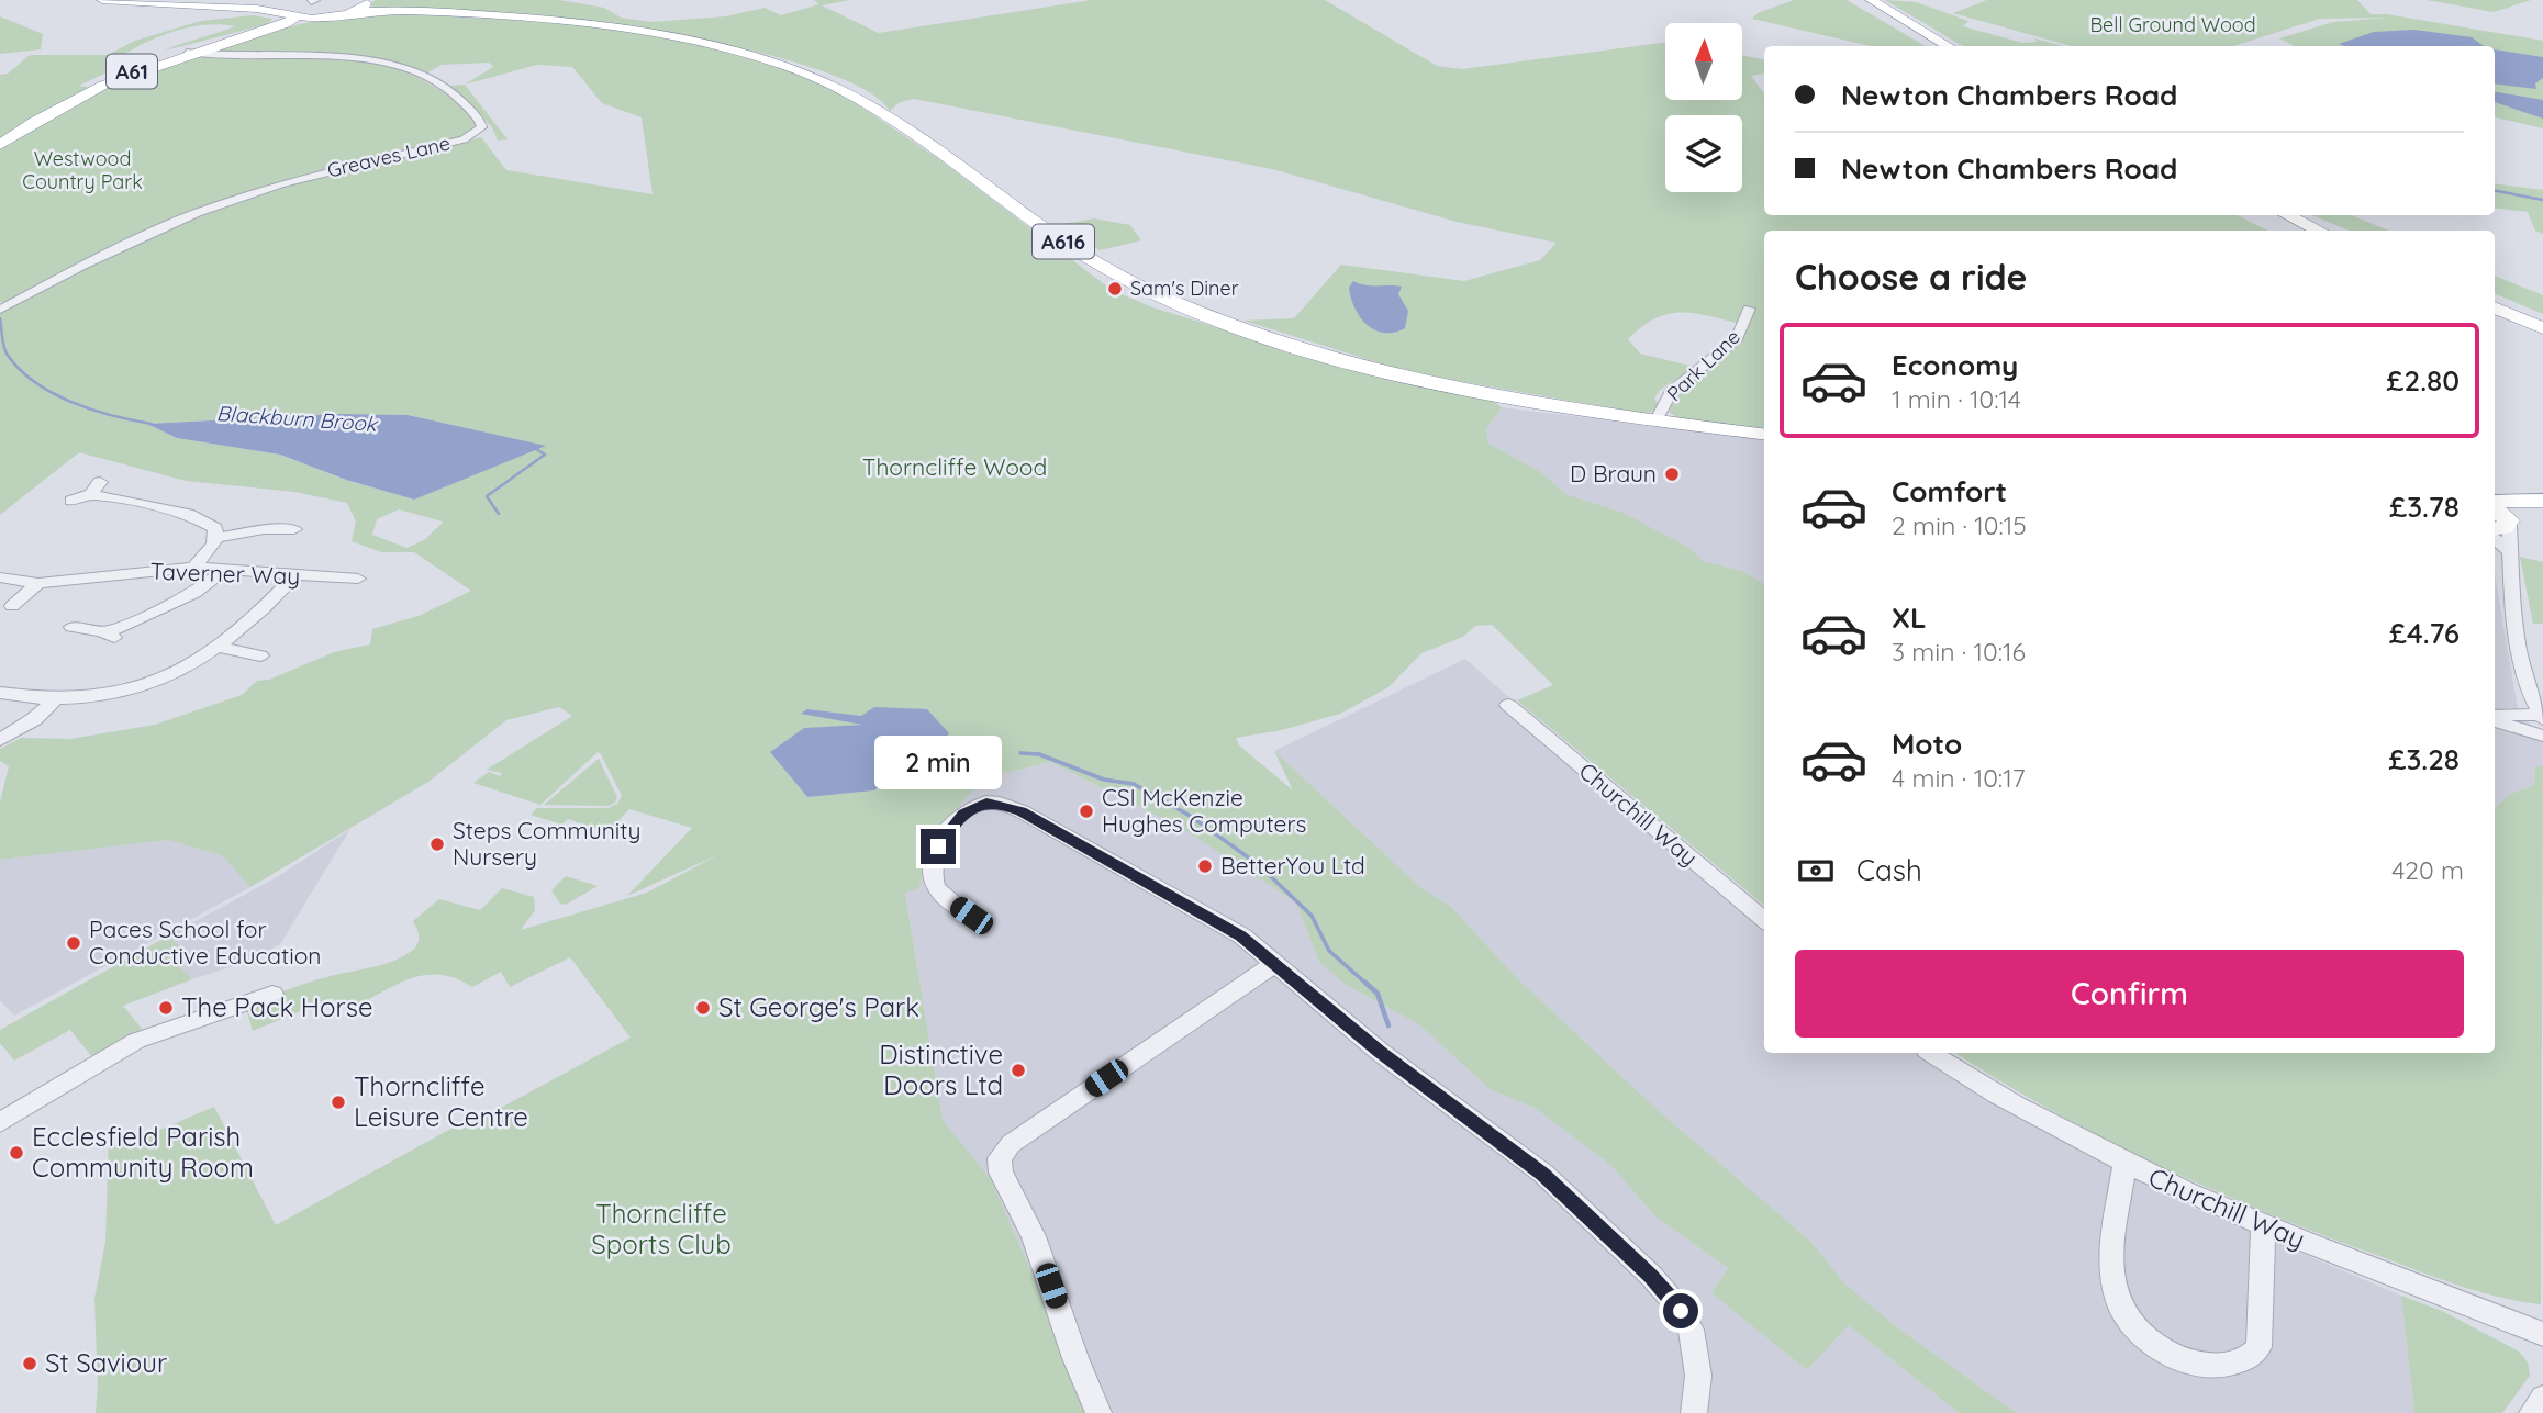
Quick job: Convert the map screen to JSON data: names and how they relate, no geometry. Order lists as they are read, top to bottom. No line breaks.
{"streets":{"highway":["A61","A616"],"street":["Greaves Lane","Park Lane","Taverner Way","Churchill Way"]},"crossings":[["A61","Greaves Lane"],["A616","Park Lane"]],"water":["Blackburn Brook"],"parks":["Bell Ground Wood","Westwood Country Park","Thorncliffe Wood","Thorncliffe Sports Club"],"places":["Sam's Diner","D Braun","CSI McKenzie Hughes Computers","Steps Community Nursery","BetterYou Ltd","Paces School for Conductive Education","The Pack Horse","St George's Park","Distinctive Doors Ltd","Thorncliffe Leisure Centre","Ecclesfield Parish Community Room","St Saviour"],"north":"top","page":{"banner":["Newton Chambers Road","Newton Chambers Road"],"heading":"Choose a ride","list":[{"name":"Economy","note":"1 min · 10:14","value":"£2.80"},{"name":"Comfort","note":"2 min · 10:15","value":"£3.78"},{"name":"XL","note":"3 min · 10:16","value":"£4.76"},{"name":"Moto","note":"4 min · 10:17","value":"£3.28"}],"bubble":"2 min","pay":["Cash","420 m"],"buttons":"Confirm"}}
